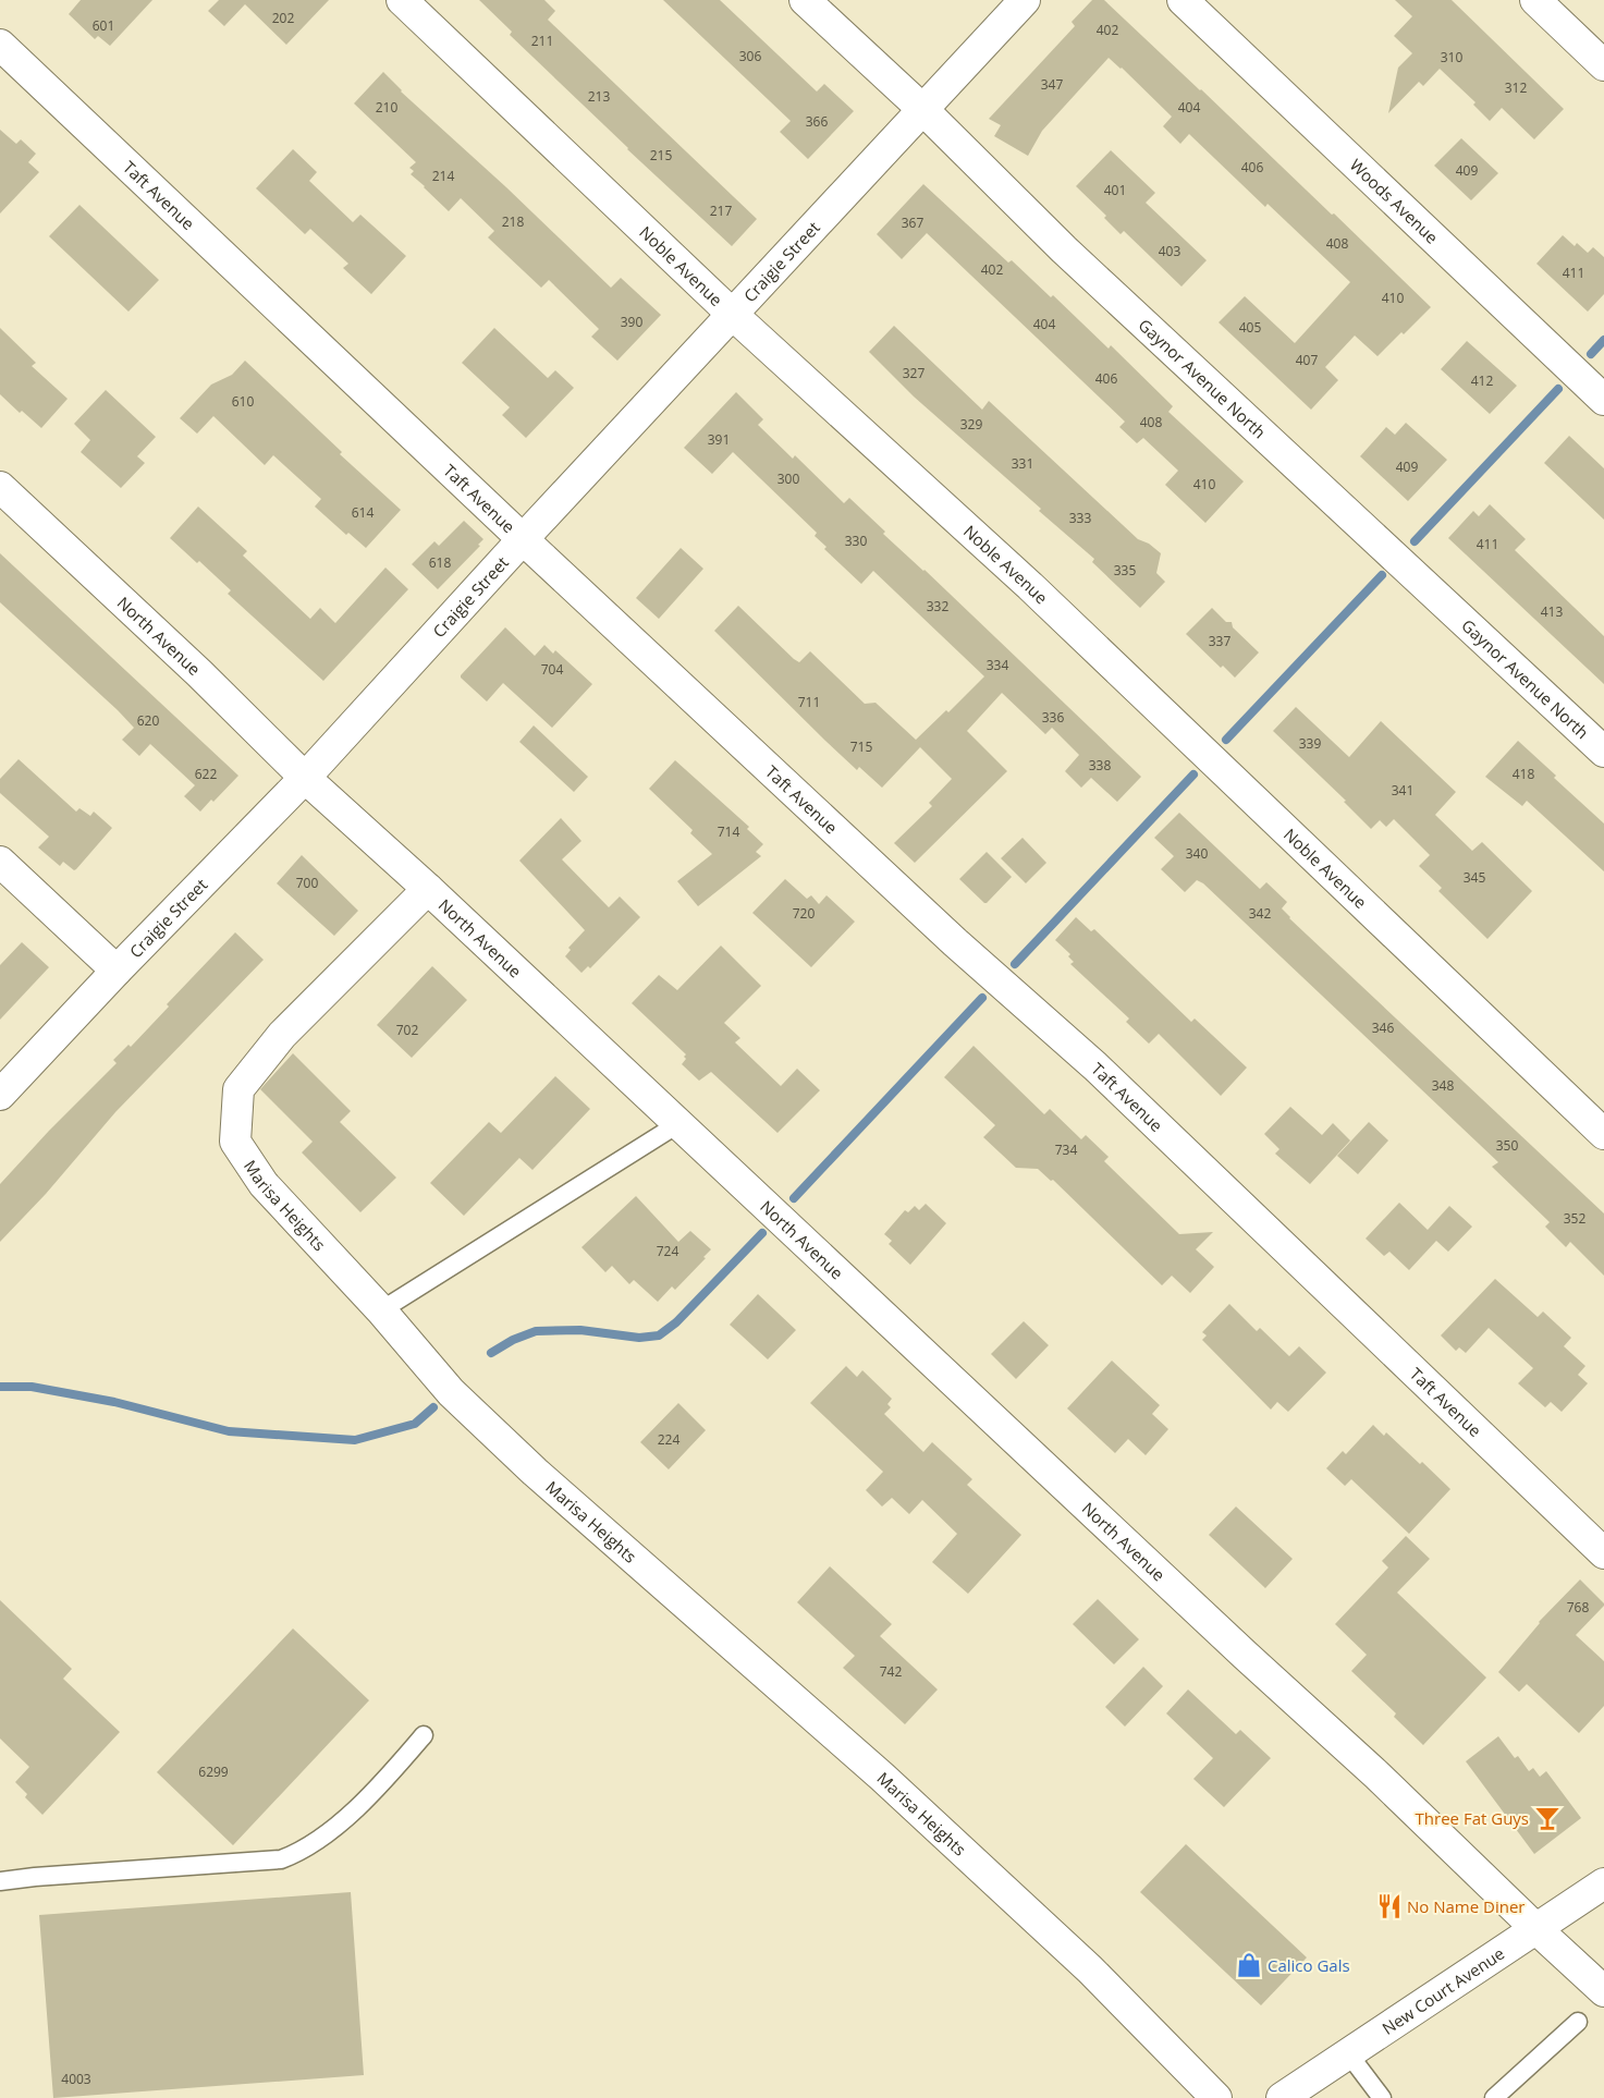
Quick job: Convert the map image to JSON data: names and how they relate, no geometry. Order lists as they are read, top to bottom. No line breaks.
{"streets":{"street":["Taft Avenue","Woods Avenue","Craigie Street","Noble Avenue","Gaynor Avenue North","North Avenue","Marisa Heights","New Court Avenue"]},"crossings":[["Taft Avenue","Craigie Street"],["Craigie Street","Noble Avenue"],["Craigie Street","Gaynor Avenue North"],["Craigie Street","North Avenue"],["North Avenue","Marisa Heights"],["North Avenue","New Court Avenue"]],"places":{"bar":["Three Fat Guys"],"restaurant":["No Name Diner"],"shop":["Calico Gals"]},"house_numbers":["202","601","402","211","306","310","347","312","213","210","404","366","215","406","409","214","401","217","218","367","408","403","402","411","410","390","404","405","407","327","406","412","610","408","329","391","331","409","300","410","614","333","330","411","618","335","332","413","337","334","704","711","336","620","339","715","338","622","418","341","714","340","345","700","720","342","346","702","348","350","734","352","724","224","768","742","6299","4003"]}
